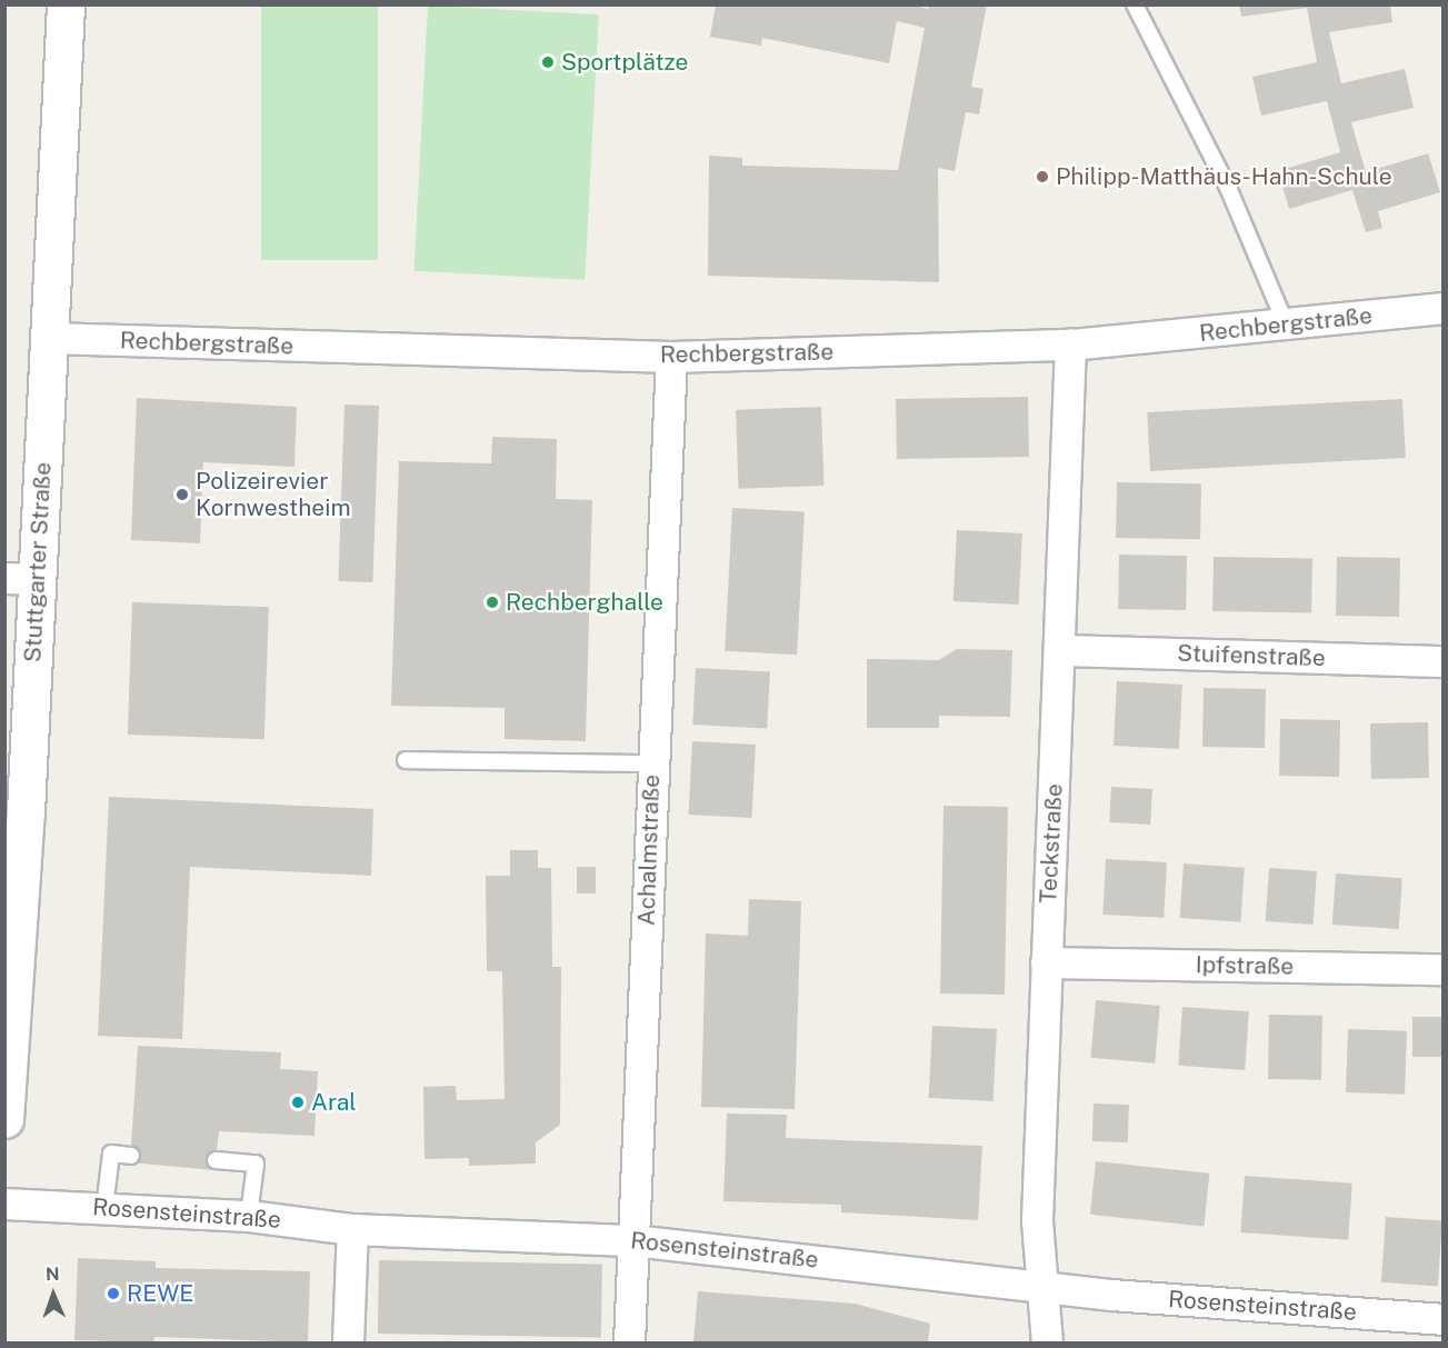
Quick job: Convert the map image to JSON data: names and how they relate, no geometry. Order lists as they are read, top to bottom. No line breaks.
{"streets":{"main road":["Stuttgarter Straße"],"street":["Rechbergstraße","Stuifenstraße","Teckstraße","Achalmstraße","Ipfstraße","Rosensteinstraße"]},"crossings":[["Rechbergstraße","Stuttgarter Straße"],["Rechbergstraße","Teckstraße"],["Rechbergstraße","Achalmstraße"],["Stuifenstraße","Teckstraße"],["Teckstraße","Ipfstraße"],["Teckstraße","Rosensteinstraße"],["Achalmstraße","Rosensteinstraße"]],"places":["Sportplätze","Philipp-Matthäus-Hahn-Schule","Polizeirevier Kornwestheim","Rechberghalle","Aral","REWE"],"north":"top"}
